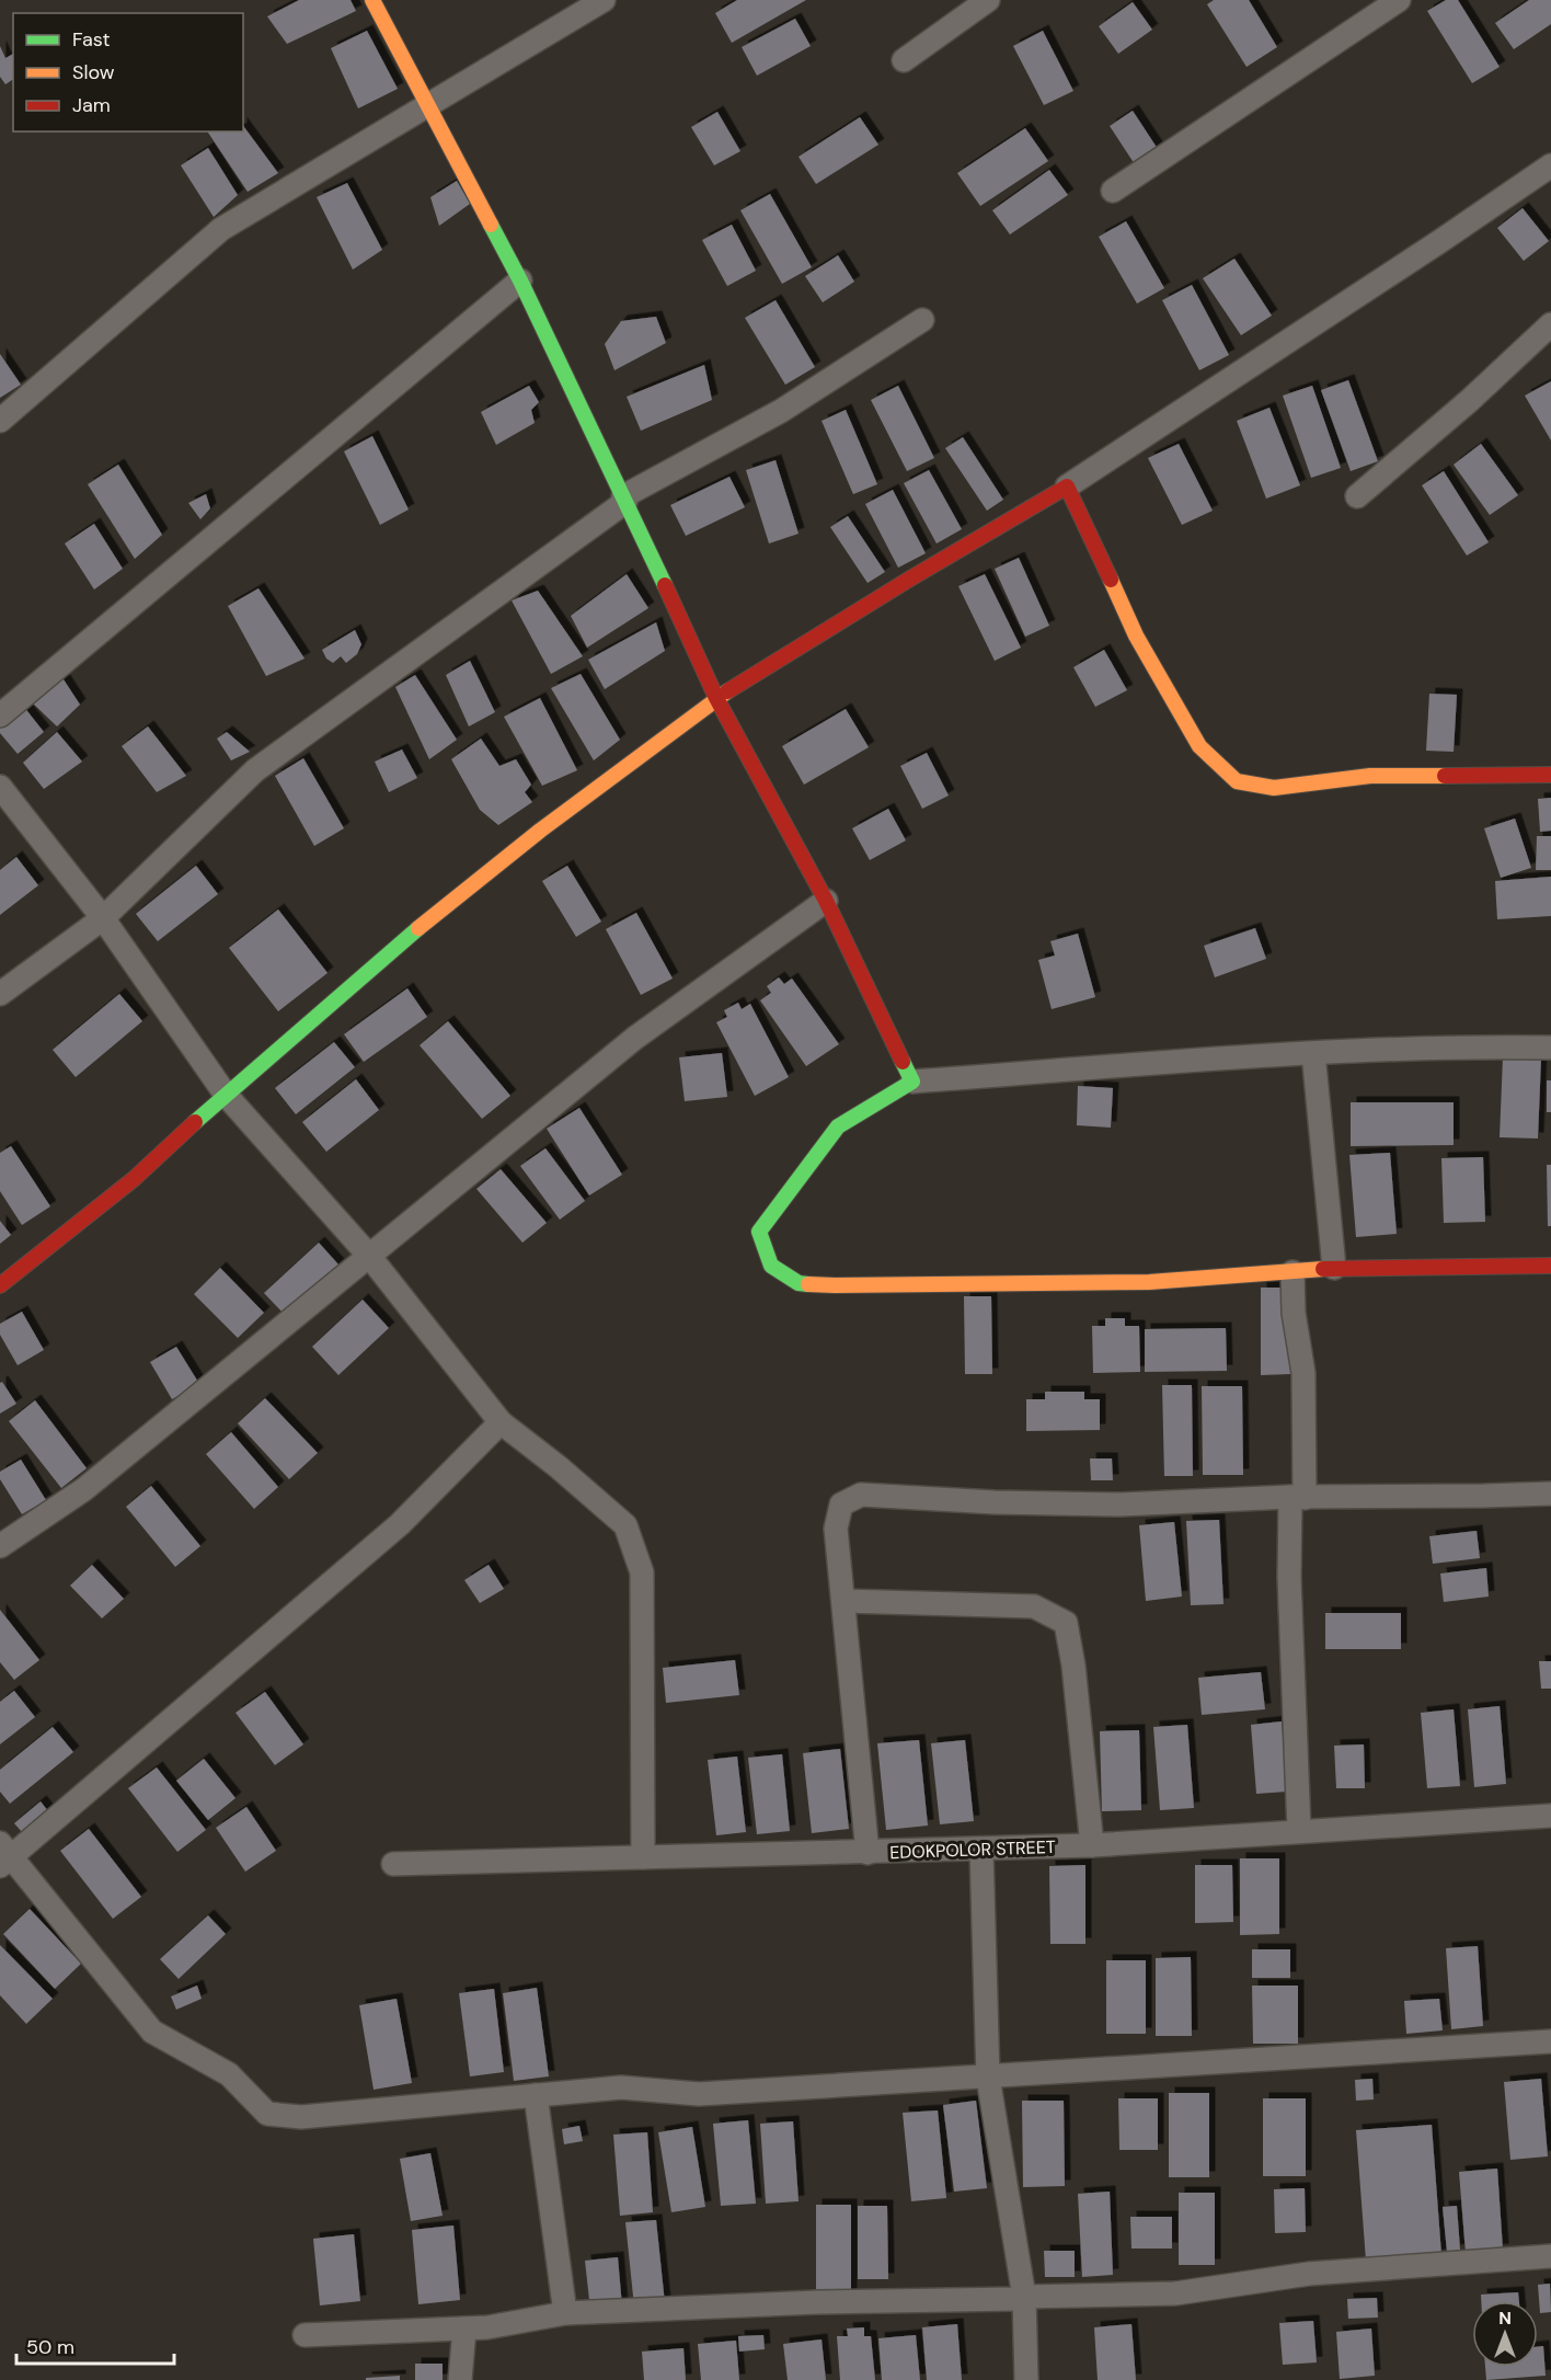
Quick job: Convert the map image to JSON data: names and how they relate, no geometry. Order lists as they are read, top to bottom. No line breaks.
{"streets":{"street":["EDOKPOLOR STREET"]},"legend":["Fast","Slow","Jam"],"scale_bar":"50 m","north":"top"}
